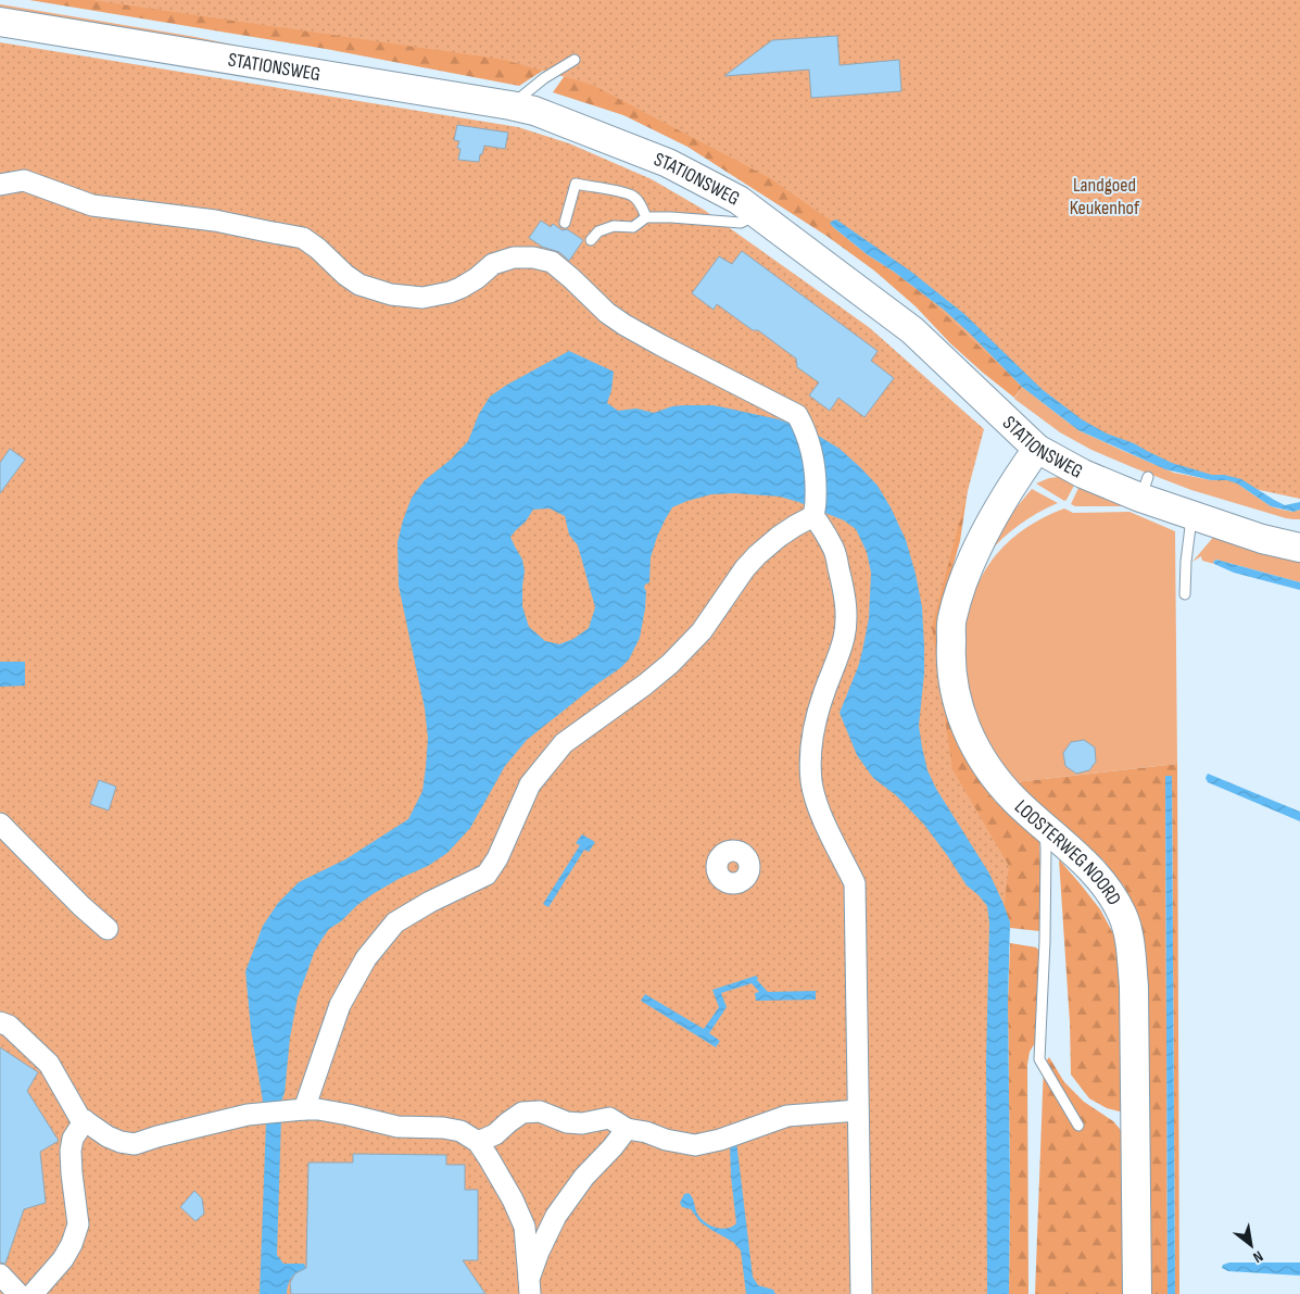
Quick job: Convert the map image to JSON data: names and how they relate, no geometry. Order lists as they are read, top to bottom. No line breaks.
{"streets":{"main road":["STATIONSWEG","LOOSTERWEG NOORD"]},"crossings":[["STATIONSWEG","LOOSTERWEG NOORD"]],"parks":["Landgoed Keukenhof"],"north":"bottom right"}
